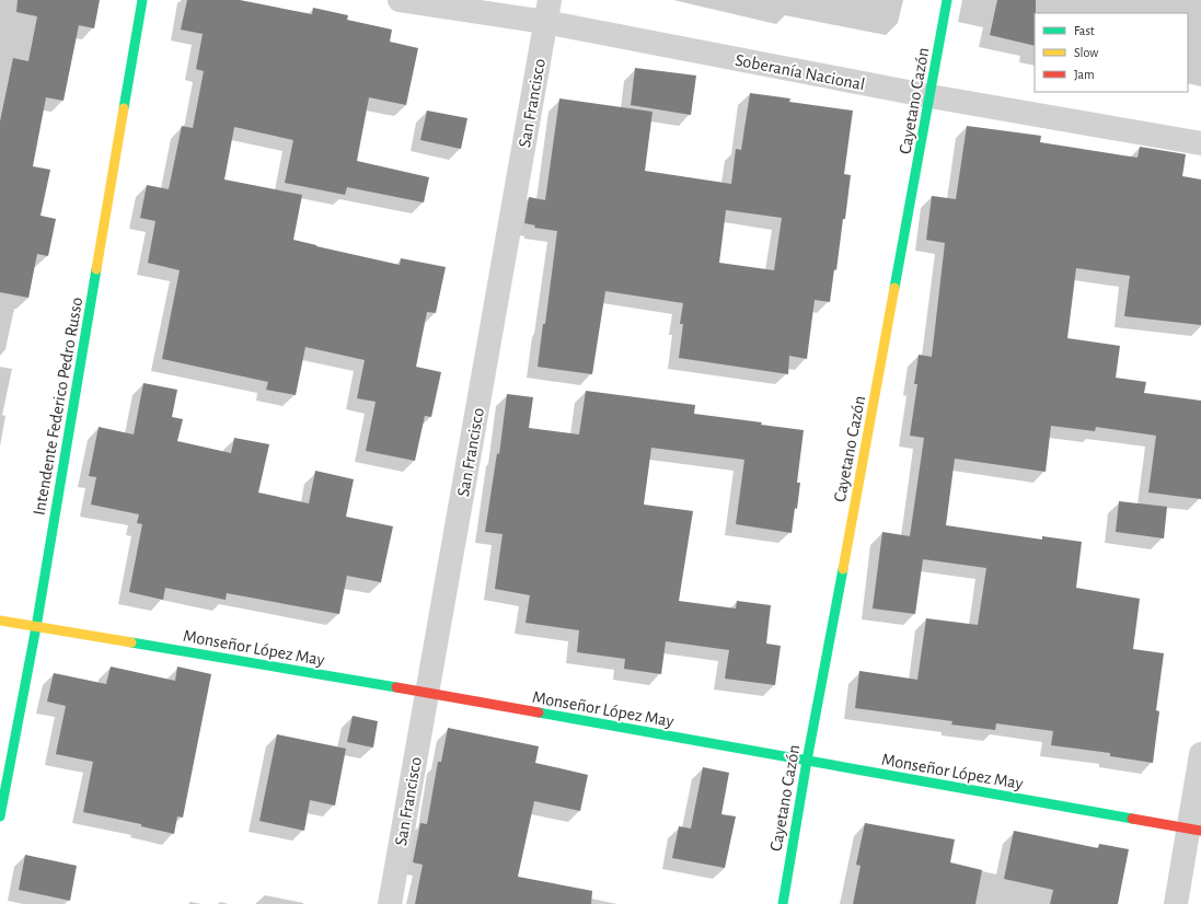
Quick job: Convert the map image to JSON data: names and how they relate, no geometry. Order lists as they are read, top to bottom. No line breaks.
{"streets":{"street":["Soberanía Nacional","Cayetano Cazón","San Francisco","Intendente Federico Pedro Russo","Monseñor López May"]},"crossings":[["Soberanía Nacional","Cayetano Cazón"],["Soberanía Nacional","San Francisco"],["Cayetano Cazón","Monseñor López May"],["San Francisco","Monseñor López May"],["Intendente Federico Pedro Russo","Monseñor López May"]],"legend":["Fast","Slow","Jam"]}
